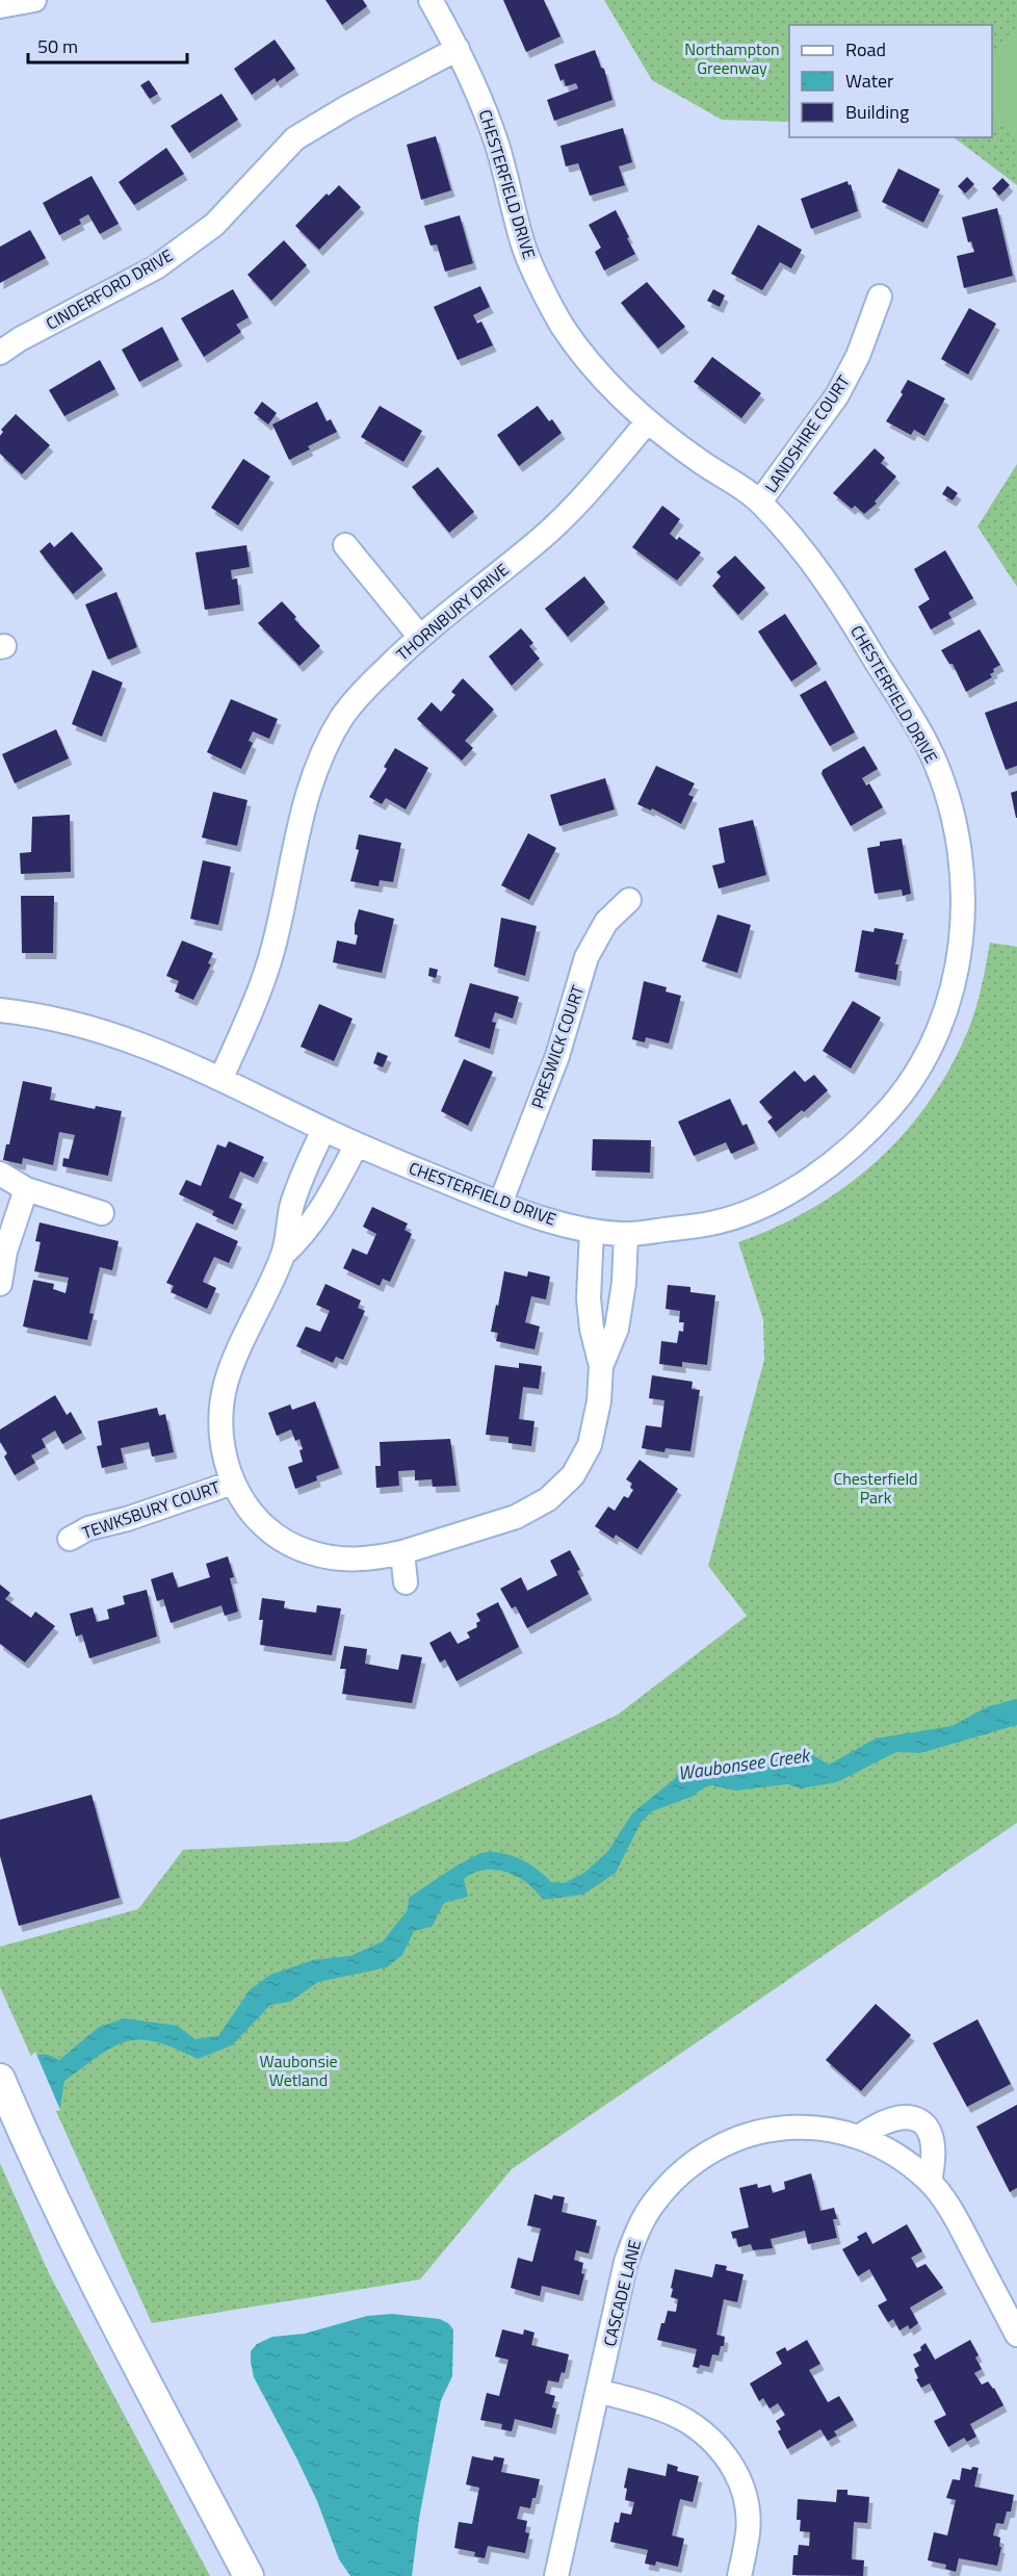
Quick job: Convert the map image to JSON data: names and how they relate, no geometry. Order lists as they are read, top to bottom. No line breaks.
{"streets":{"street":["CHESTERFIELD DRIVE","CINDERFORD DRIVE","LANDSHIRE COURT","THORNBURY DRIVE","PRESWICK COURT","TEWKSBURY COURT","CASCADE LANE"]},"crossings":[["CHESTERFIELD DRIVE","CINDERFORD DRIVE"],["CHESTERFIELD DRIVE","LANDSHIRE COURT"],["CHESTERFIELD DRIVE","THORNBURY DRIVE"],["CHESTERFIELD DRIVE","PRESWICK COURT"]],"water":["Waubonsee Creek"],"parks":["Northampton Greenway","Chesterfield Park","Waubonsie Wetland"],"legend":["Road","Water","Building"],"scale_bar":"50 m"}
